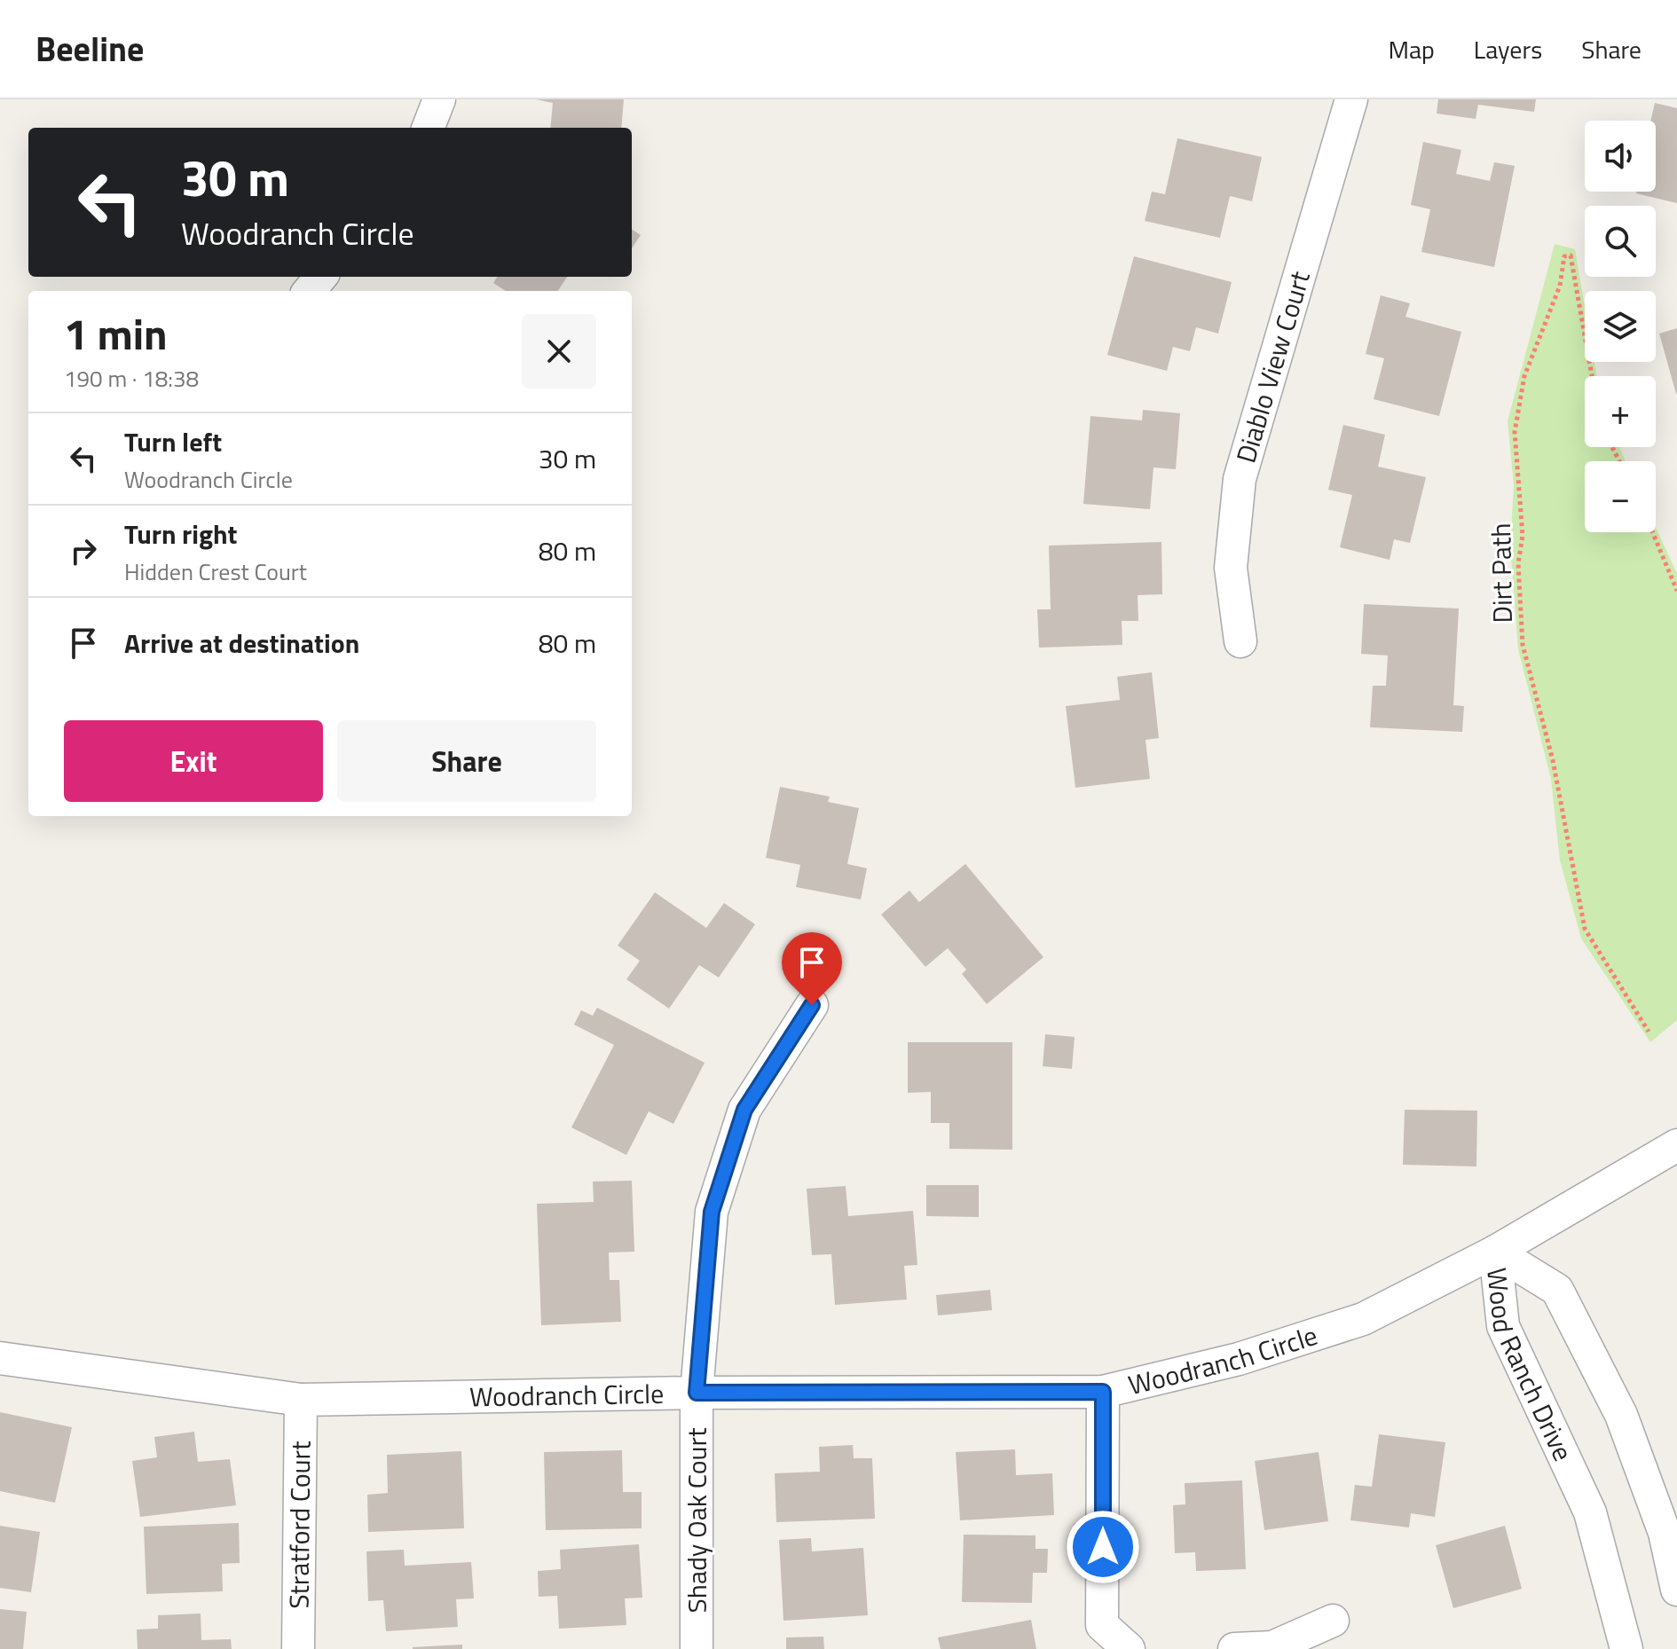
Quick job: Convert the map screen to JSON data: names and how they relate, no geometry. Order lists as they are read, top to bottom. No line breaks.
{"streets":{"street":["Diablo View Court","Woodranch Circle","Wood Ranch Drive","Shady Oak Court","Stratford Court"],"path":["Dirt Path"]},"crossings":[["Woodranch Circle","Wood Ranch Drive"],["Woodranch Circle","Shady Oak Court"],["Woodranch Circle","Stratford Court"]],"page":{"header":"Beeline","nav":["Map","Layers","Share"],"map_buttons":["+","−"],"turn":["30 m","Woodranch Circle"],"heading":["1 min","190 m · 18:38"],"list":[{"name":"Turn left","note":"Woodranch Circle","value":"30 m"},{"name":"Turn right","note":"Hidden Crest Court","value":"80 m"},{"name":"Arrive at destination","value":"80 m"}],"buttons":["Exit","Share"]}}
